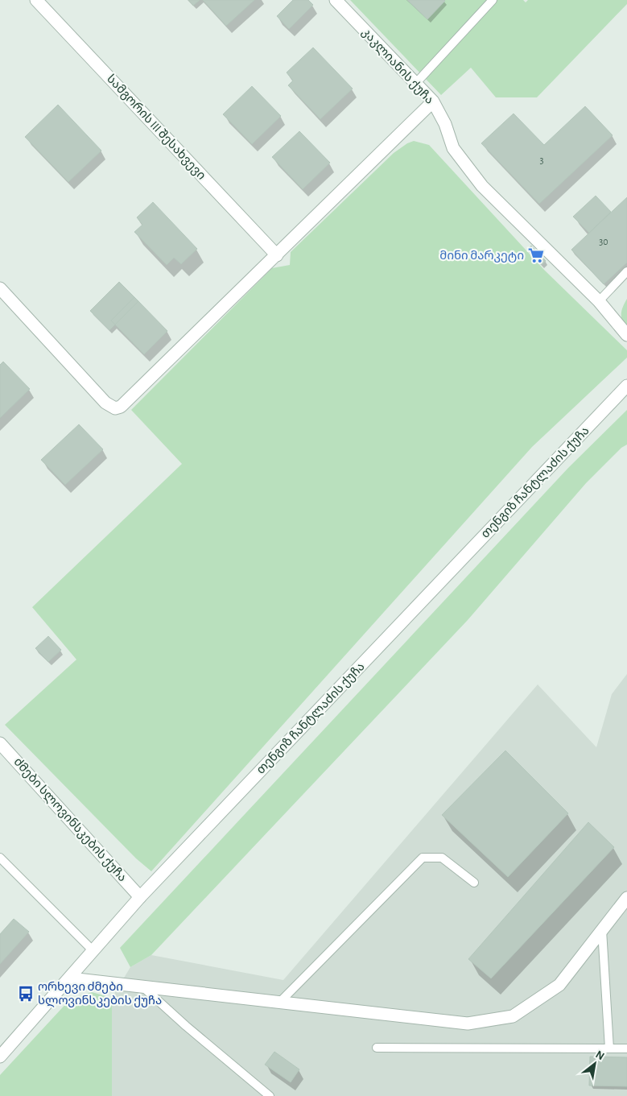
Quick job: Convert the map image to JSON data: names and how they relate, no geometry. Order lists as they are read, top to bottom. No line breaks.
{"streets":{"street":["კაკლიანის ქუჩა","სამგორის III შესახვევი","თენგიზ ჩანტლაძის ქუჩა","ძმები სლოვინსკების ქუჩა"]},"crossings":[["თენგიზ ჩანტლაძის ქუჩა","ძმები სლოვინსკების ქუჩა"]],"places":{"supermarket":["მინი მარკეტი"],"bus stop":["ორხევი ძმები სლოვინსკების ქუჩა"]},"house_numbers":["3","30"],"north":"top right"}
